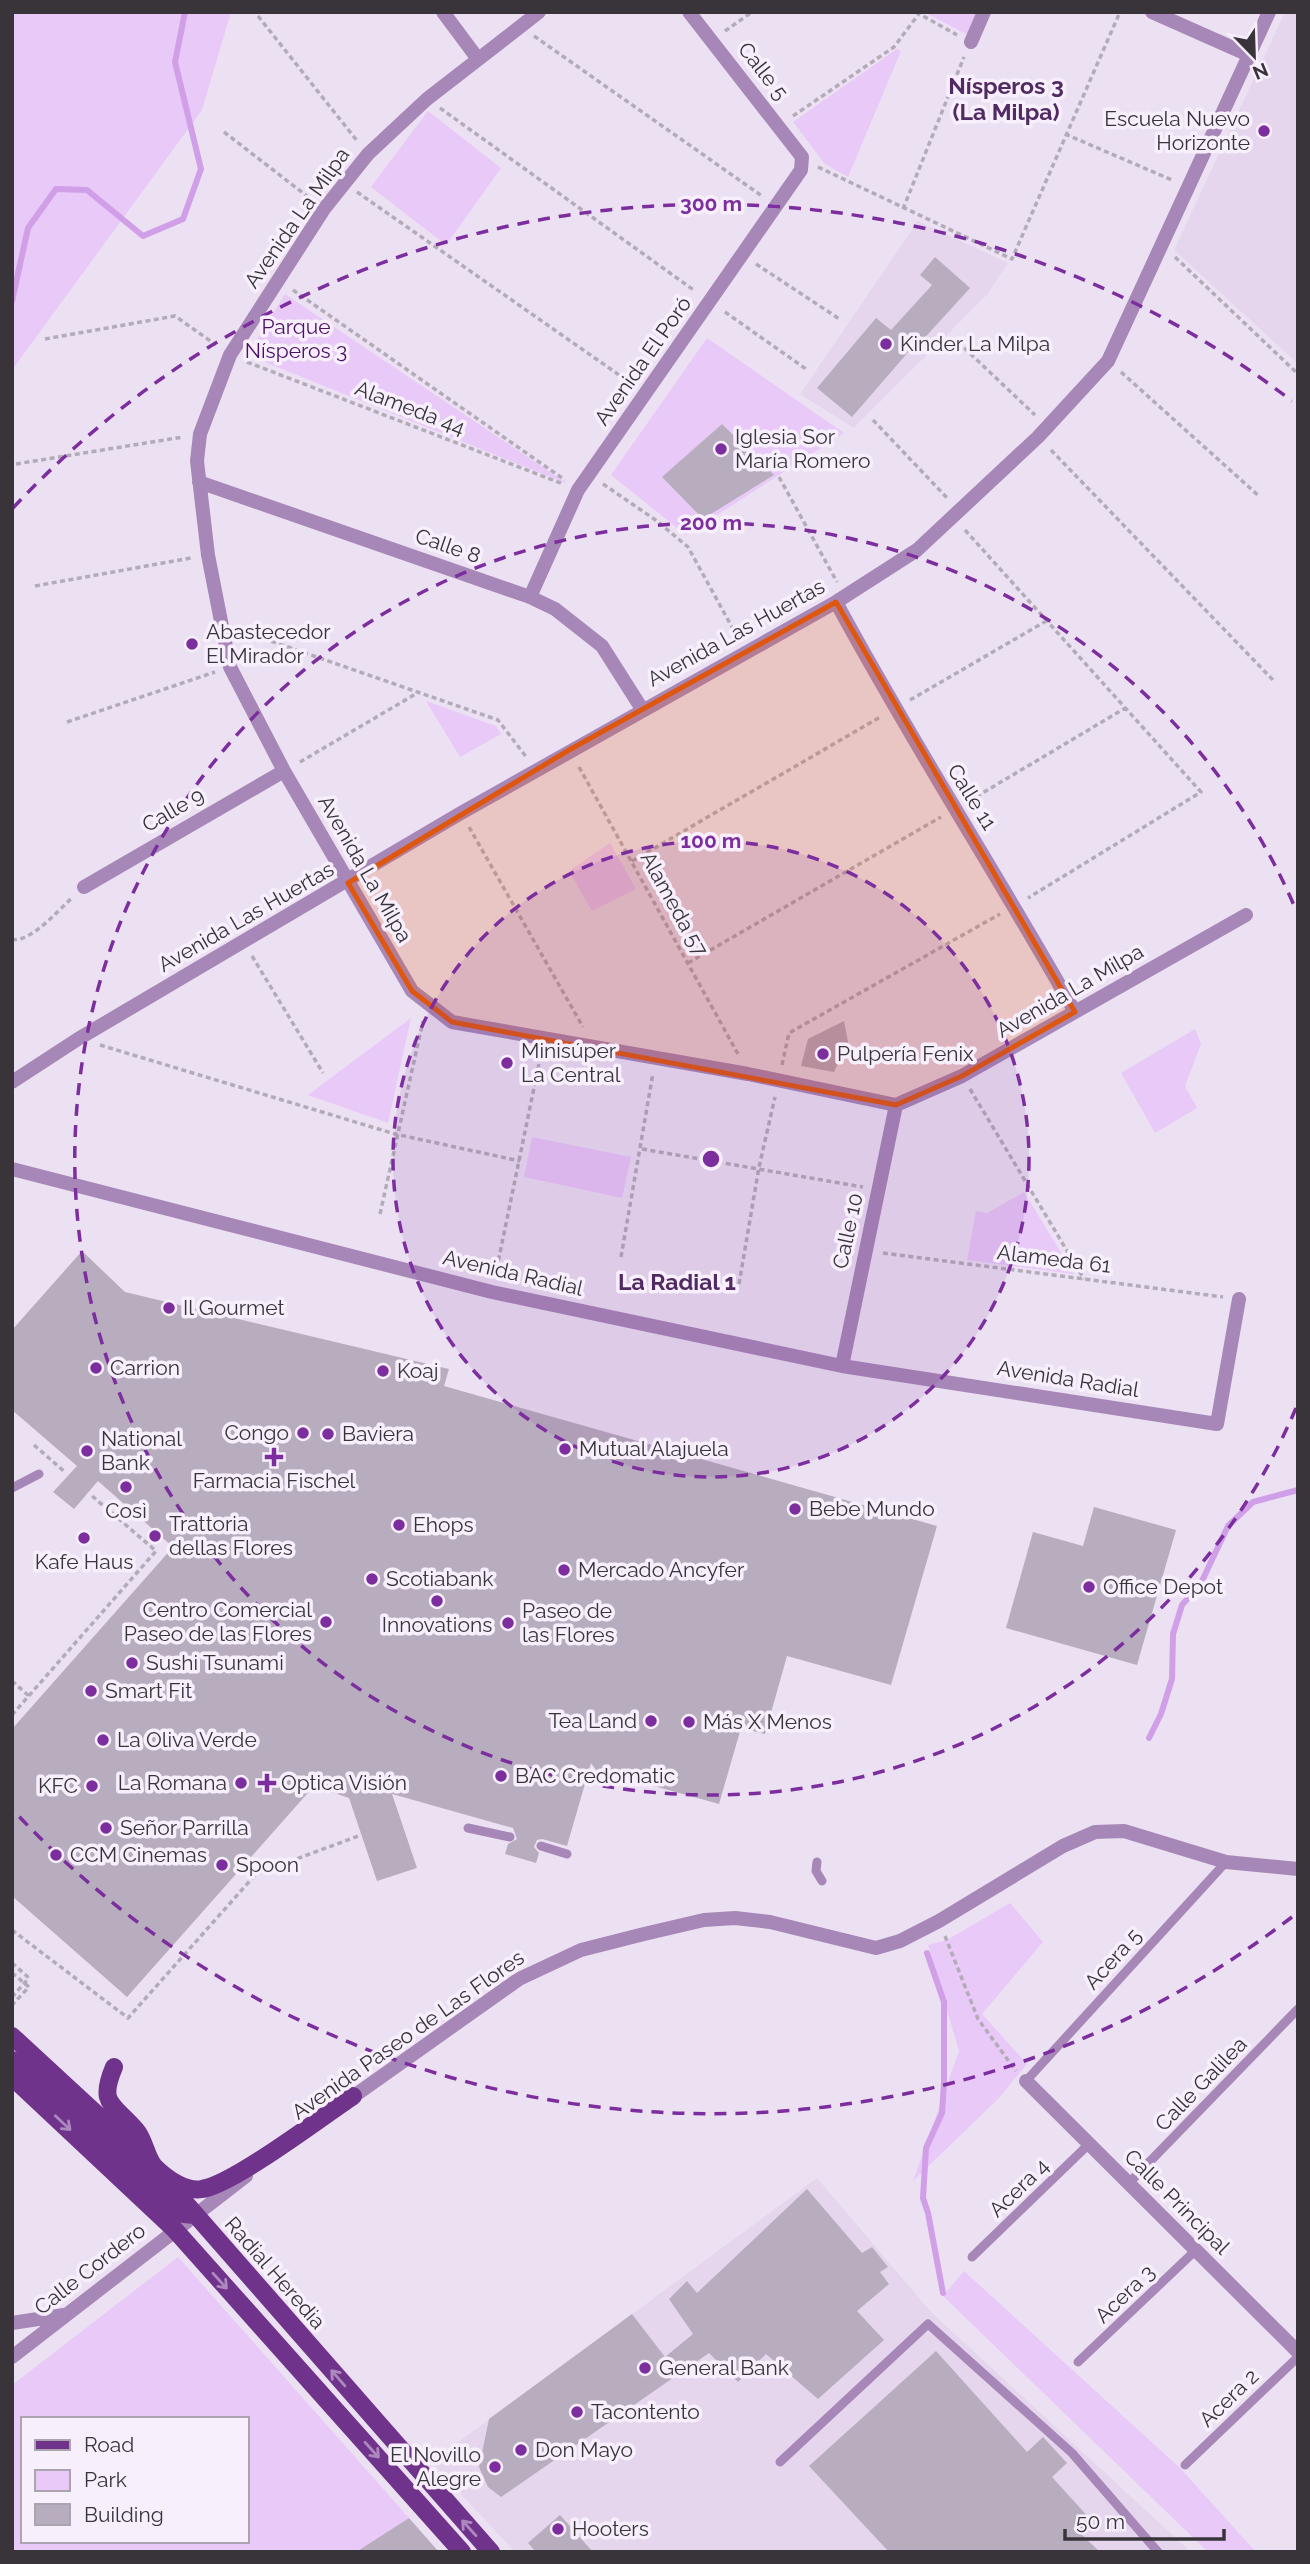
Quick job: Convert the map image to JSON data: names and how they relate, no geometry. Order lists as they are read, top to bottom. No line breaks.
{"streets":{"main road":["Radial Heredia"],"street":["Calle 5","Avenida La Milpa","Avenida El Poró","Calle 8","Avenida Las Huertas","Calle 11","Calle 9","Calle 10","Avenida Radial","Avenida Paseo de Las Flores","Calle Principal","Calle Cordero"],"lane":["Acera 5","Calle Galilea","Acera 4","Acera 3","Acera 2"],"path":["Alameda 44","Alameda 57","Alameda 61"]},"crossings":[["Calle 5","Avenida El Poró"],["Avenida La Milpa","Alameda 44"],["Avenida La Milpa","Calle 8"],["Avenida La Milpa","Avenida Las Huertas"],["Avenida La Milpa","Calle 11"],["Avenida La Milpa","Calle 9"],["Avenida La Milpa","Alameda 57"],["Avenida La Milpa","Calle 10"],["Avenida El Poró","Alameda 44"],["Avenida El Poró","Calle 8"],["Calle 8","Avenida Las Huertas"],["Avenida Las Huertas","Calle 11"],["Avenida Las Huertas","Alameda 57"],["Calle 10","Alameda 61"],["Calle 10","Avenida Radial"],["Alameda 61","Avenida Radial"],["Acera 5","Avenida Paseo de Las Flores"],["Acera 5","Calle Principal"],["Avenida Paseo de Las Flores","Calle Cordero"],["Avenida Paseo de Las Flores","Radial Heredia"],["Calle Galilea","Calle Principal"],["Acera 4","Calle Principal"],["Calle Principal","Acera 3"],["Calle Principal","Acera 2"],["Calle Cordero","Radial Heredia"]],"districts":["Nísperos 3 (La Milpa)","La Radial 1"],"parks":["Parque Nísperos 3"],"places":{"other":["Escuela Nuevo Horizonte","Kinder La Milpa","Iglesia Sor María Romero","Abastecedor El Mirador","Pulpería Fenix","Minisúper La Central","Il Gourmet","Carrion","Koaj","Congo","Baviera","Mutual Alajuela","National Bank","Così","Bebe Mundo","Ehops","Trattoria dellas Flores","Kafe Haus","Mercado Ancyfer","Scotiabank","Office Depot","Innovations","Centro Comercial Paseo de las Flores","Paseo de las Flores","Sushi Tsunami","Smart Fit","Tea Land","Más X Menos","La Oliva Verde","BAC Credomatic","La Romana","KFC","Señor Parrilla","CCM Cinemas","Spoon","General Bank","Tacontento","Don Mayo","El Novillo Alegre","Hooters"],"health":["Farmacia Fischel","Optica Visión"]},"legend":["Road","Park","Building"],"scale_bar":"50 m","north":"bottom right","rings":["300 m","200 m","100 m"]}
